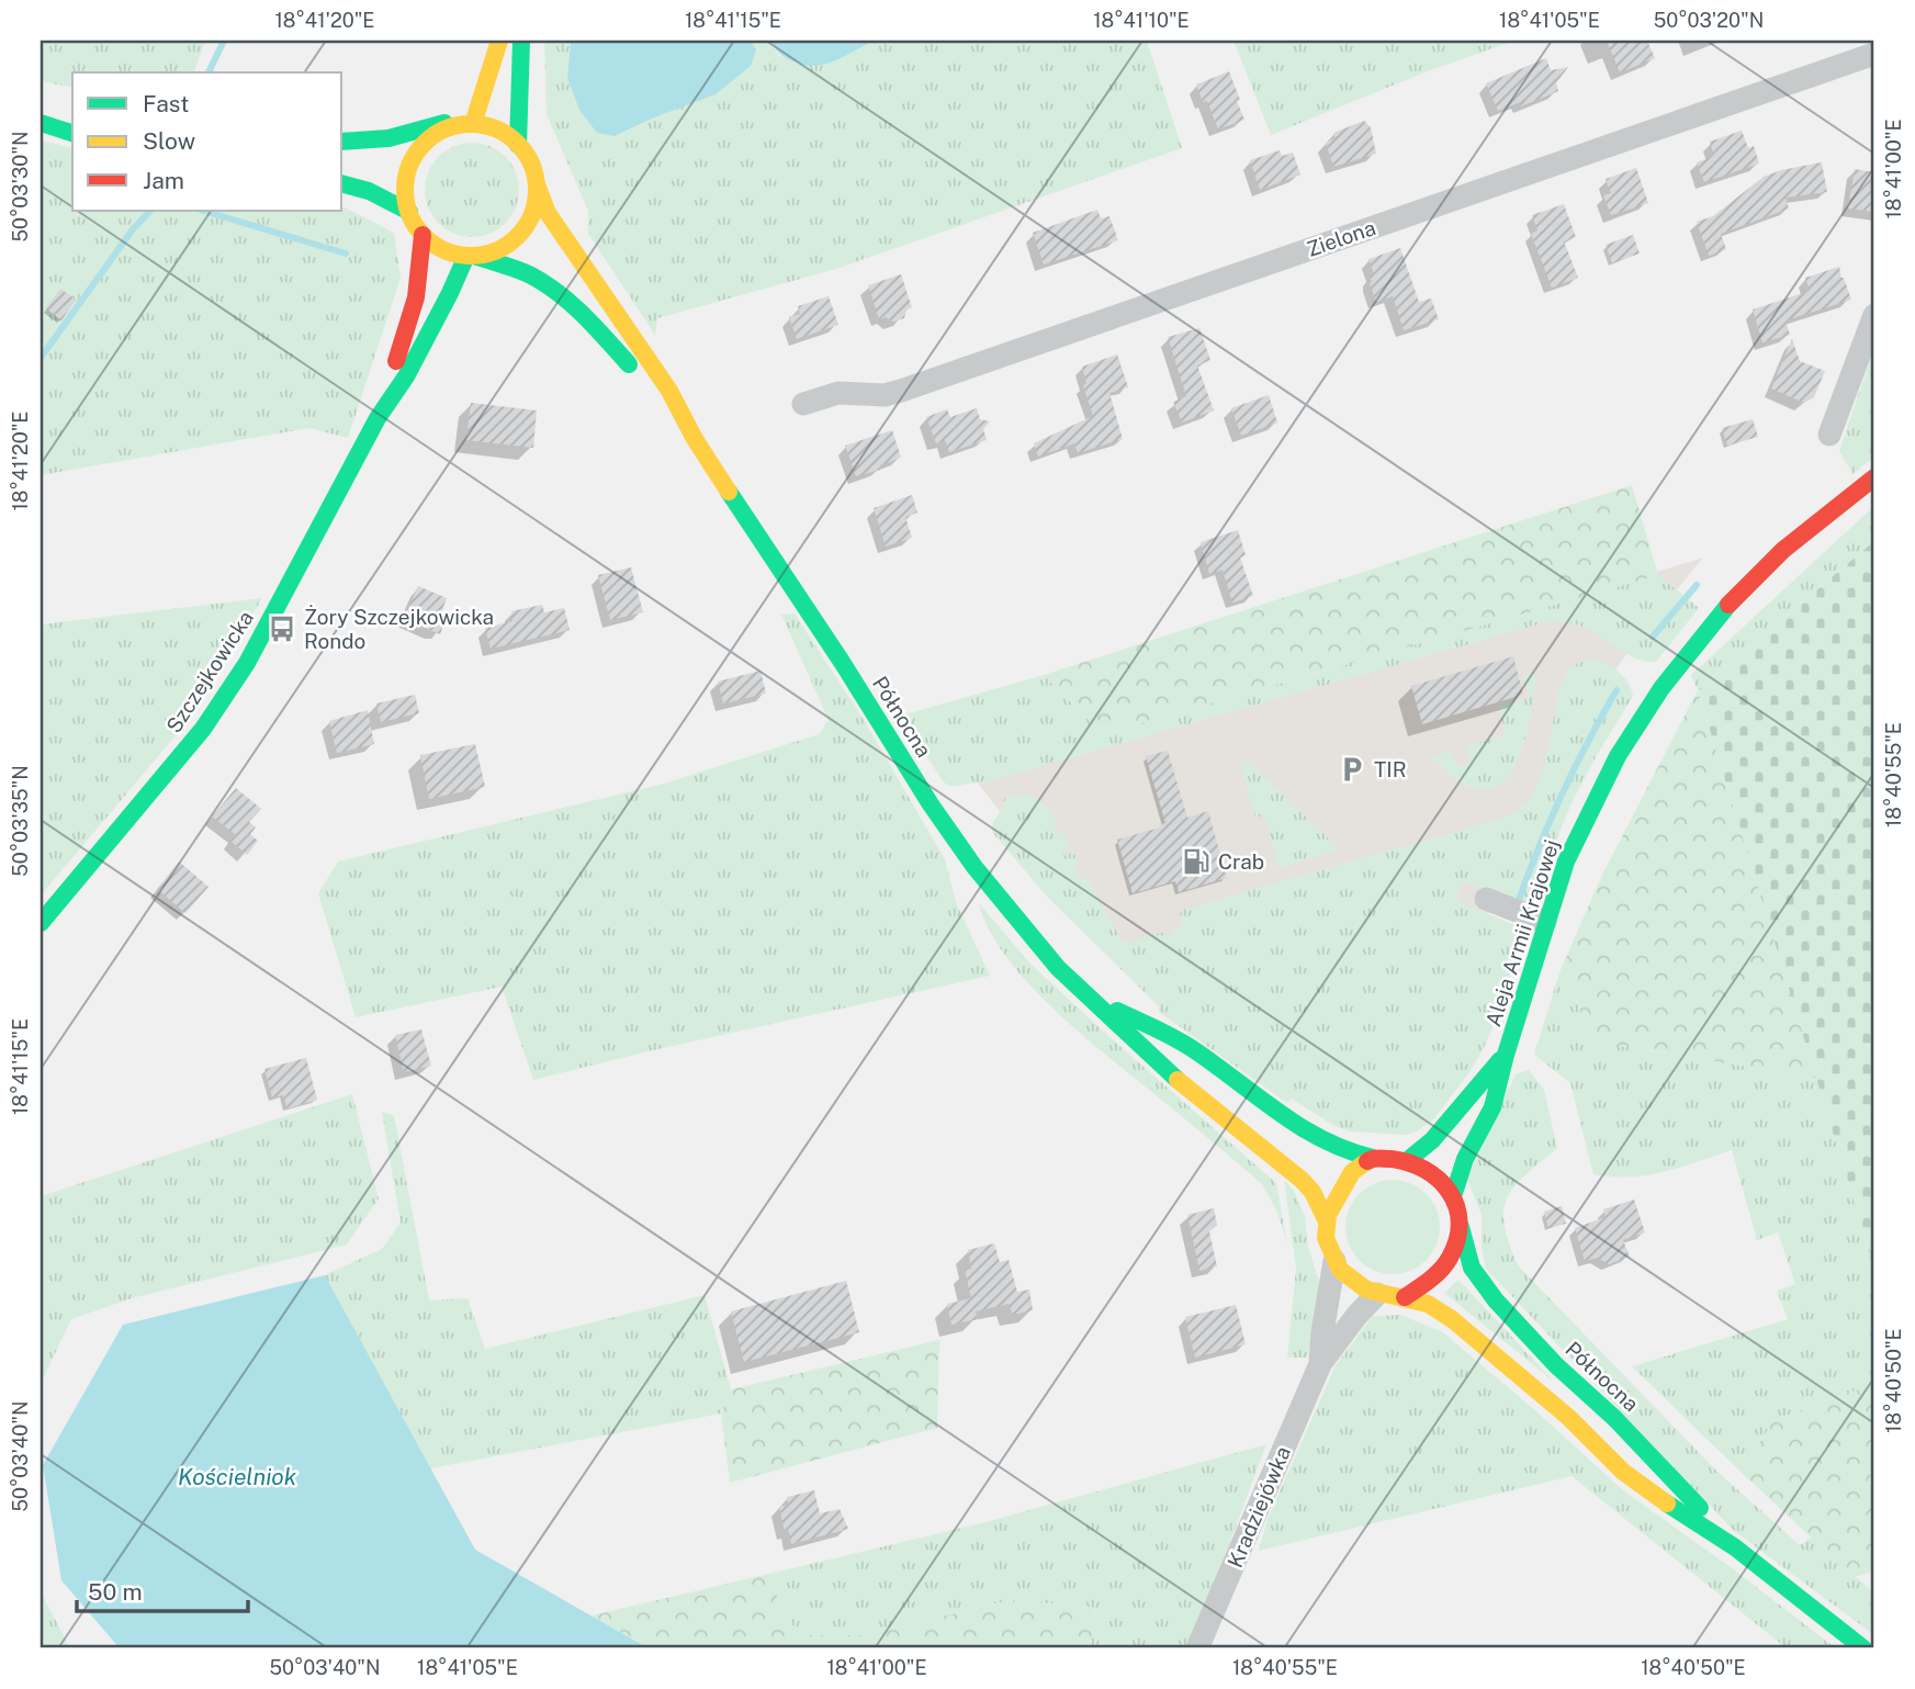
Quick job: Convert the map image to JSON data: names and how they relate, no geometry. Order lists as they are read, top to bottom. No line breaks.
{"streets":{"main road":["Szczejkowicka","Północna","Aleja Armii Krajowej"],"street":["Zielona","Kradziejówka"]},"crossings":[["Szczejkowicka","Północna"],["Północna","Aleja Armii Krajowej"],["Północna","Kradziejówka"],["Aleja Armii Krajowej","Kradziejówka"]],"water":["Kościelniok"],"places":{"bus stop":["Żory Szczejkowicka Rondo"],"parking":["TIR"],"fuel station":["Crab"]},"legend":["Fast","Slow","Jam"],"scale_bar":"50 m","coordinates":["18°41'20\"E","18°41'15\"E","18°41'10\"E","18°41'05\"E","50°03'20\"N","18°41'00\"E","50°03'30\"N","18°40'55\"E","50°03'35\"N","18°40'50\"E","50°03'40\"N"]}
